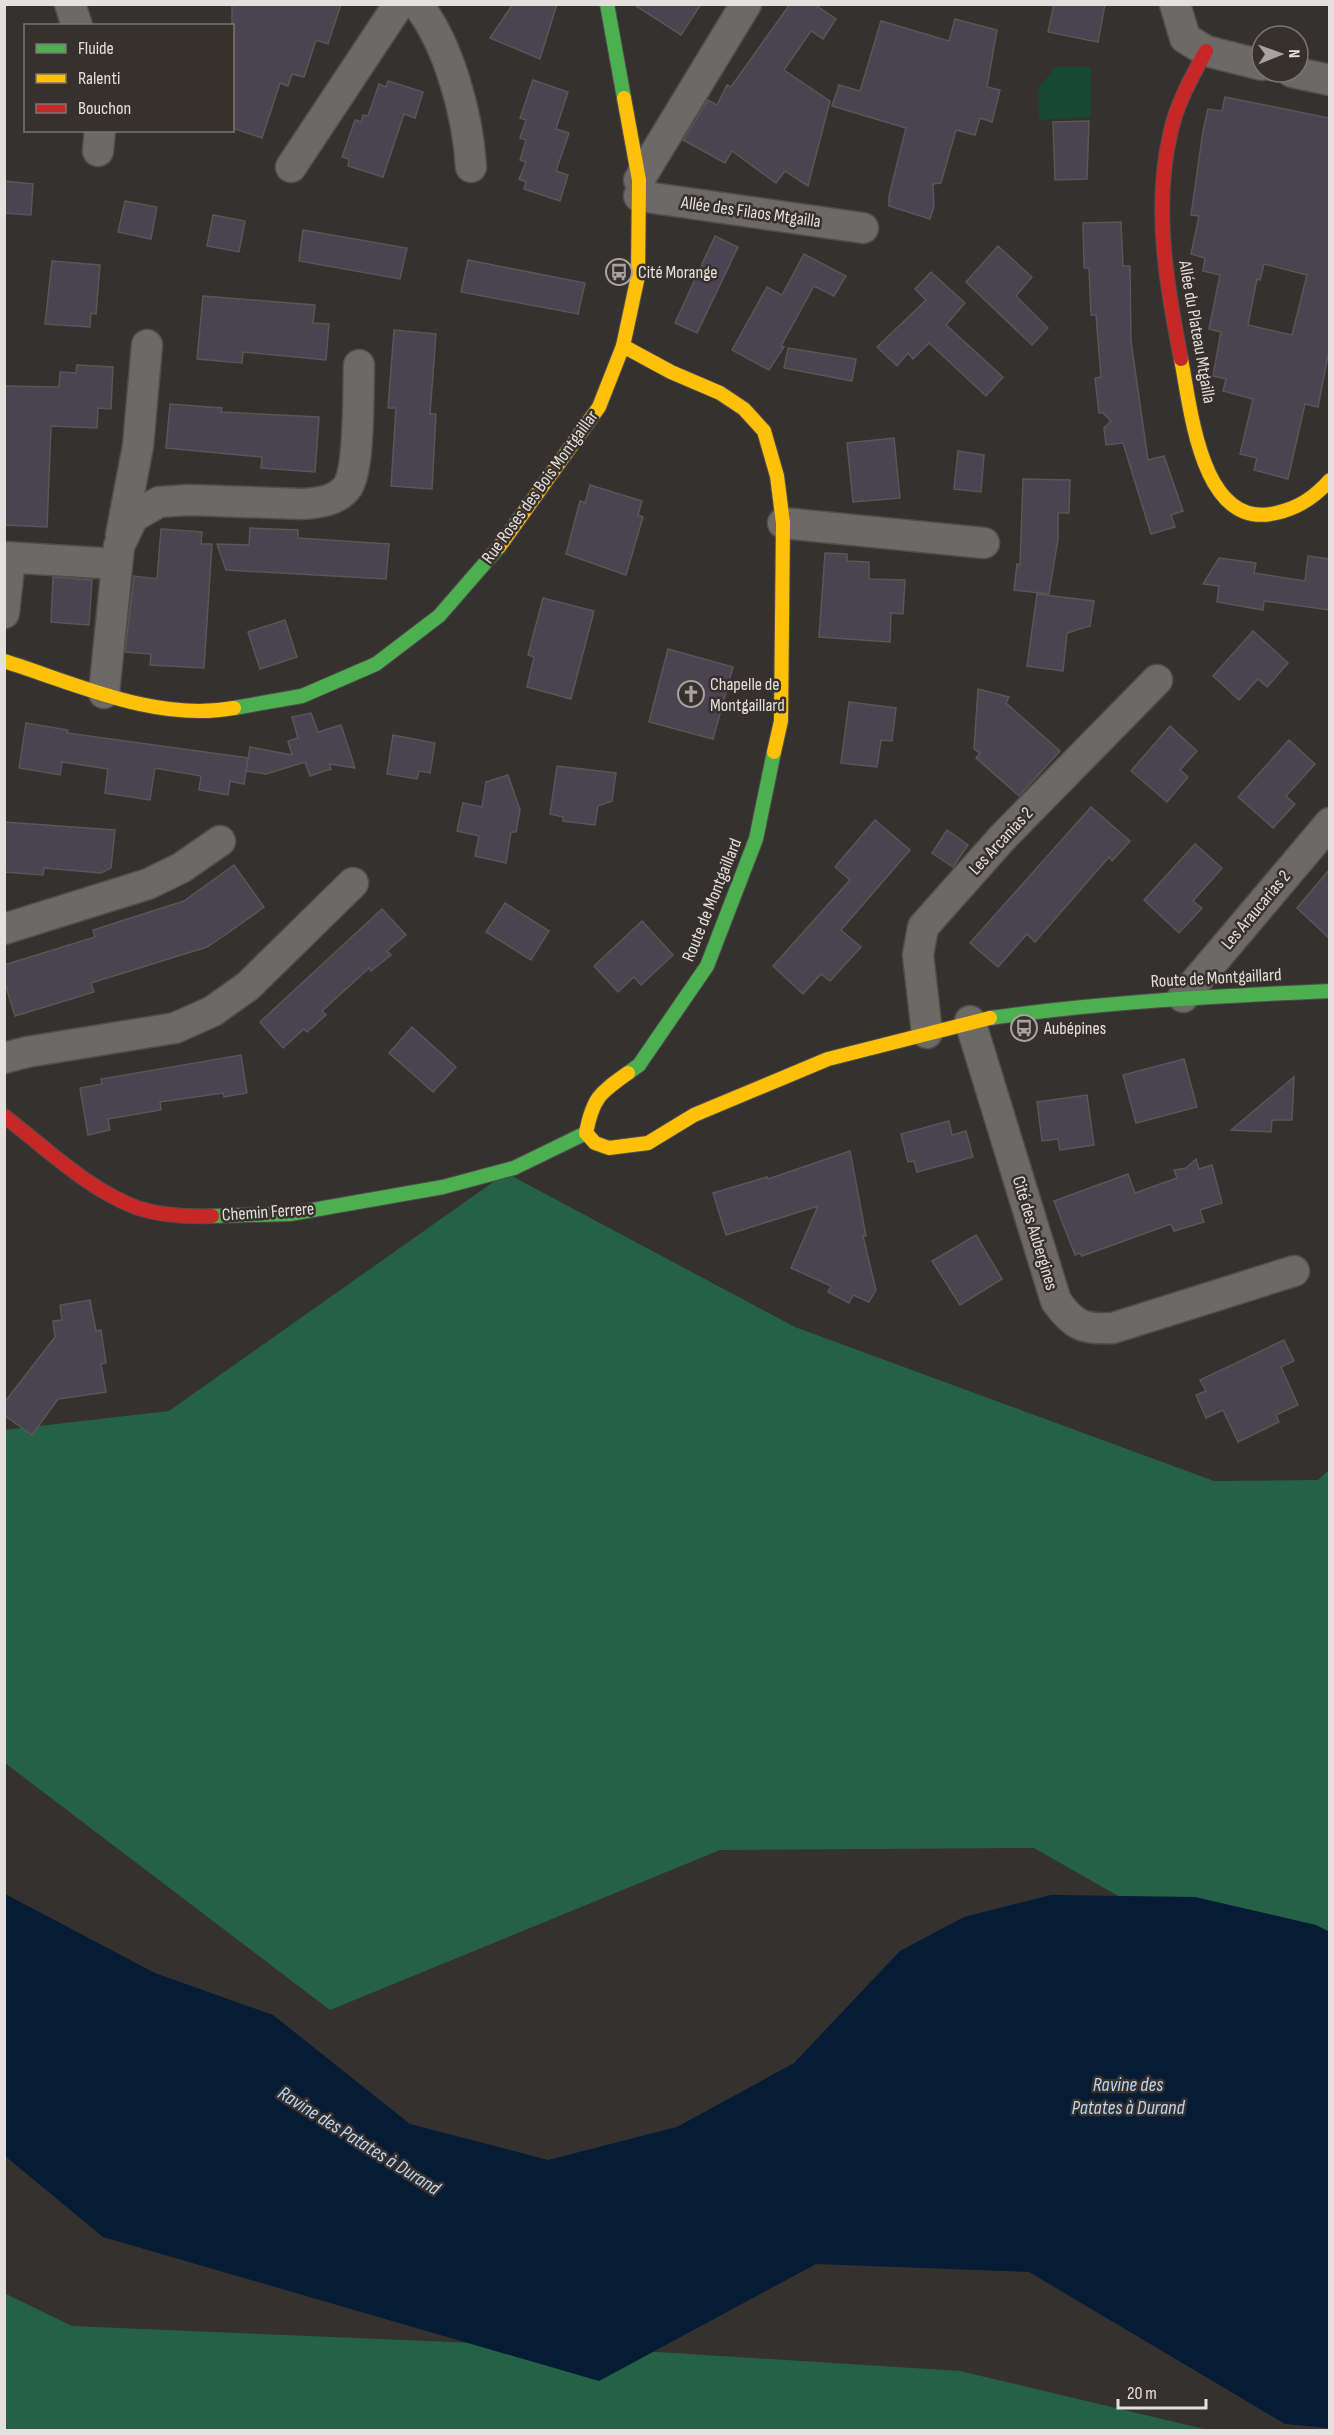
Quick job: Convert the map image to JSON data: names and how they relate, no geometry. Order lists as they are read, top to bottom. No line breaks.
{"streets":{"street":["Allée des Filaos Mtgailla","Allée du Plateau Mtgailla","Rue Roses des Bois Montgaillar","Les Arcanias 2","Route de Montgaillard","Les Araucarias 2","Chemin Ferrere","Cité des Aubergines"]},"crossings":[["Allée des Filaos Mtgailla","Rue Roses des Bois Montgaillar"],["Rue Roses des Bois Montgaillar","Route de Montgaillard"],["Les Arcanias 2","Route de Montgaillard"],["Route de Montgaillard","Les Araucarias 2"],["Route de Montgaillard","Chemin Ferrere"],["Route de Montgaillard","Cité des Aubergines"]],"water":["Ravine des Patates à Durand"],"places":{"bus stop":["Cité Morange","Aubépines"],"church":["Chapelle de Montgaillard"]},"legend":["Fluide","Ralenti","Bouchon"],"scale_bar":"20 m","north":"right"}
